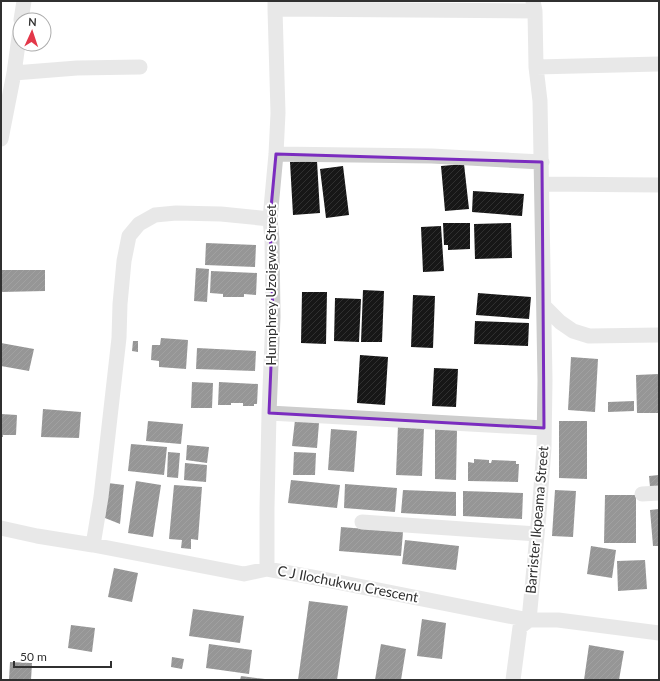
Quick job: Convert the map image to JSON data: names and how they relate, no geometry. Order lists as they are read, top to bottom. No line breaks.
{"streets":{"street":["Humphrey Uzoigwe Street","Barrister Ikpeama Street","C J Ilochukwu Crescent"]},"crossings":[["Humphrey Uzoigwe Street","C J Ilochukwu Crescent"],["Barrister Ikpeama Street","C J Ilochukwu Crescent"]],"scale_bar":"50 m","north":"top"}
